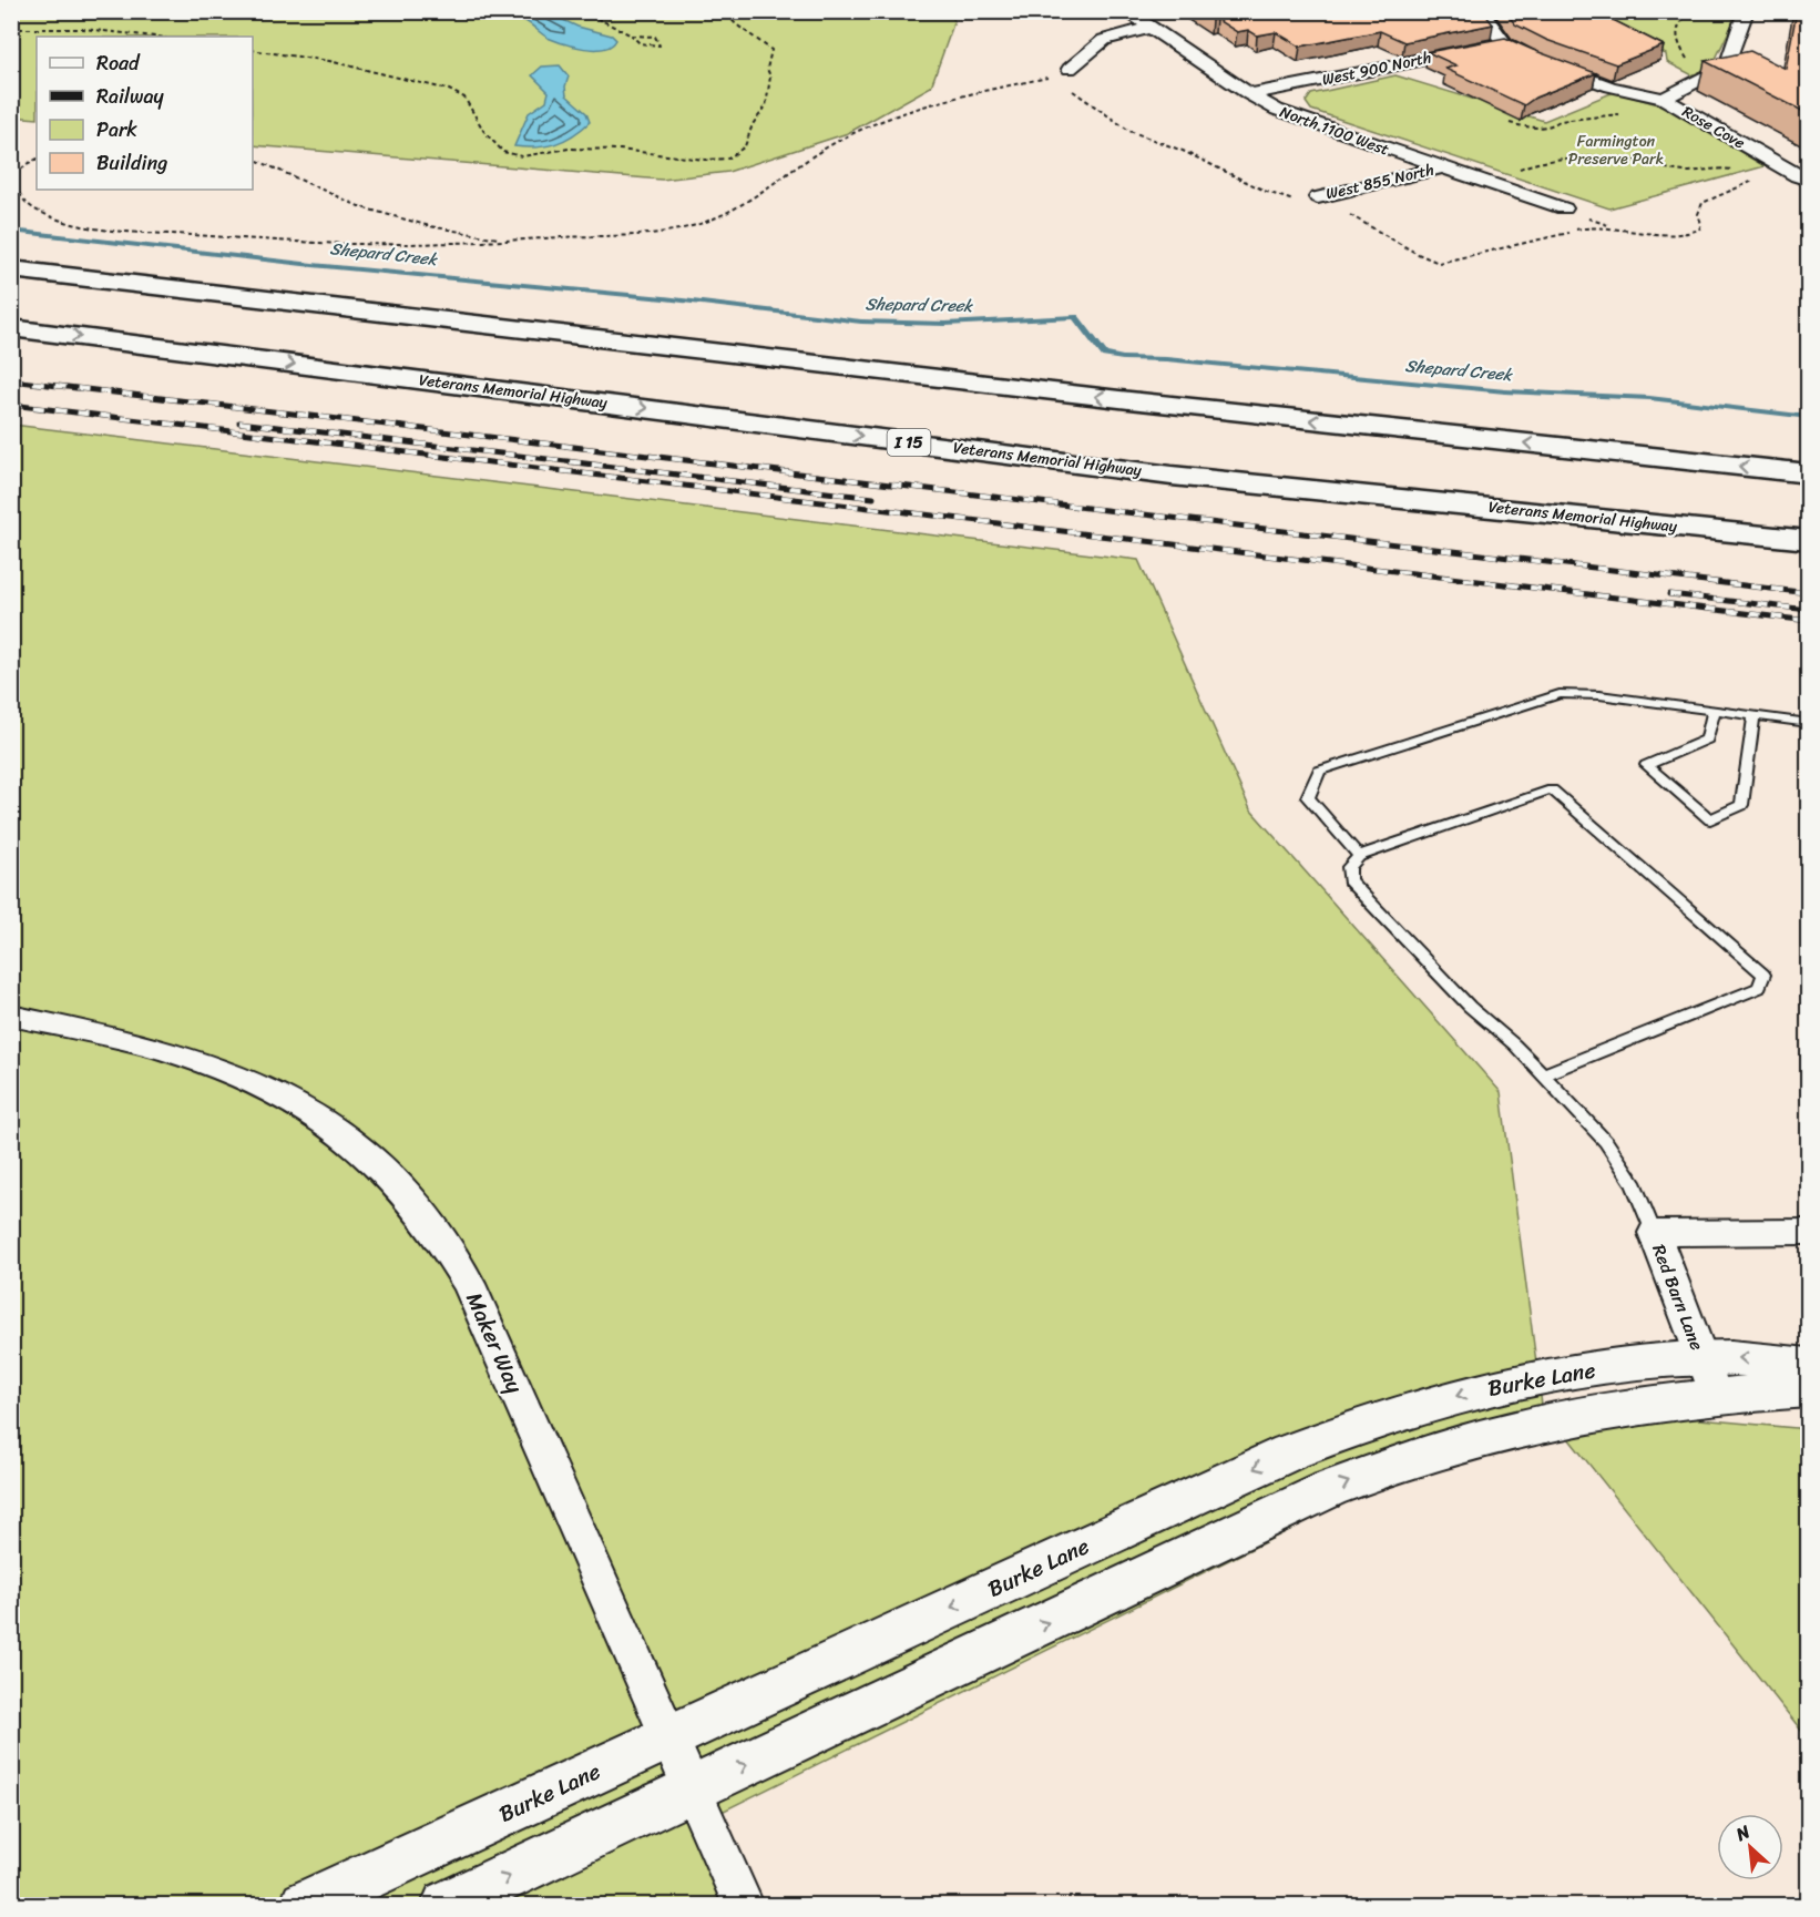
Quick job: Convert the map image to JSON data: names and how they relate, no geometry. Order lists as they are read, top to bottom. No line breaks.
{"streets":{"highway":["Veterans Memorial Highway","I 15"],"street":["West 900 North","Rose Cove","North 1100 West","West 855 North","Red Barn Lane","Maker Way","Burke Lane"]},"crossings":[["West 900 North","North 1100 West"],["North 1100 West","West 855 North"],["Red Barn Lane","Burke Lane"],["Maker Way","Burke Lane"]],"water":["Shepard Creek"],"parks":["Farmington Preserve Park"],"legend":["Road","Railway","Park","Building"],"north":"top left"}
